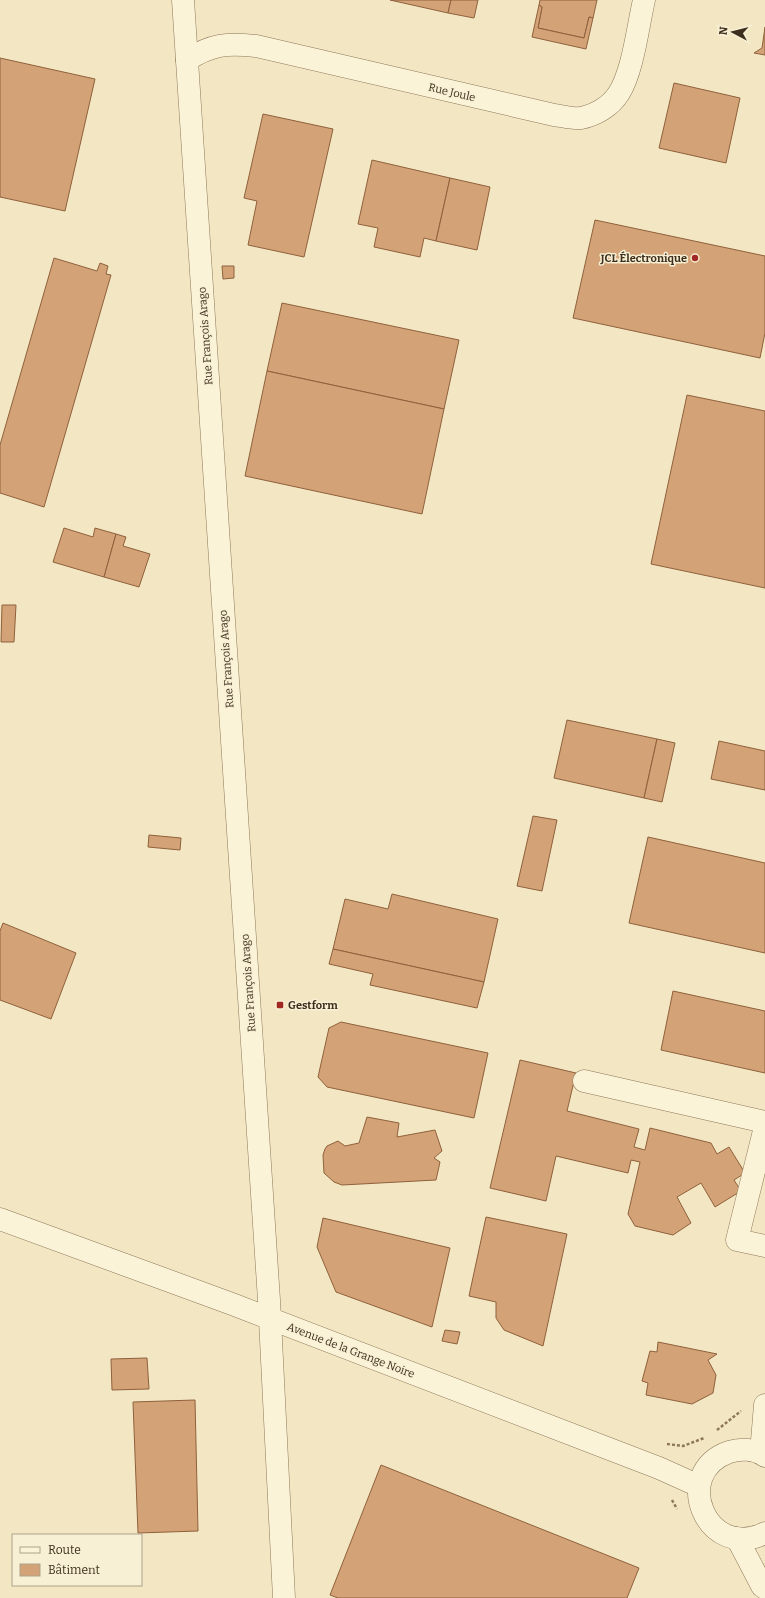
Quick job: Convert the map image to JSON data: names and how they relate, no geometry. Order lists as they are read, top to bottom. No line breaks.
{"streets":{"street":["Rue Joule","Rue François Arago","Avenue de la Grange Noire"]},"crossings":[["Rue Joule","Rue François Arago"],["Rue François Arago","Avenue de la Grange Noire"]],"places":{"other":["JCL Électronique"],"transit":["Gestform"]},"legend":["Route","Bâtiment"],"north":"left"}
